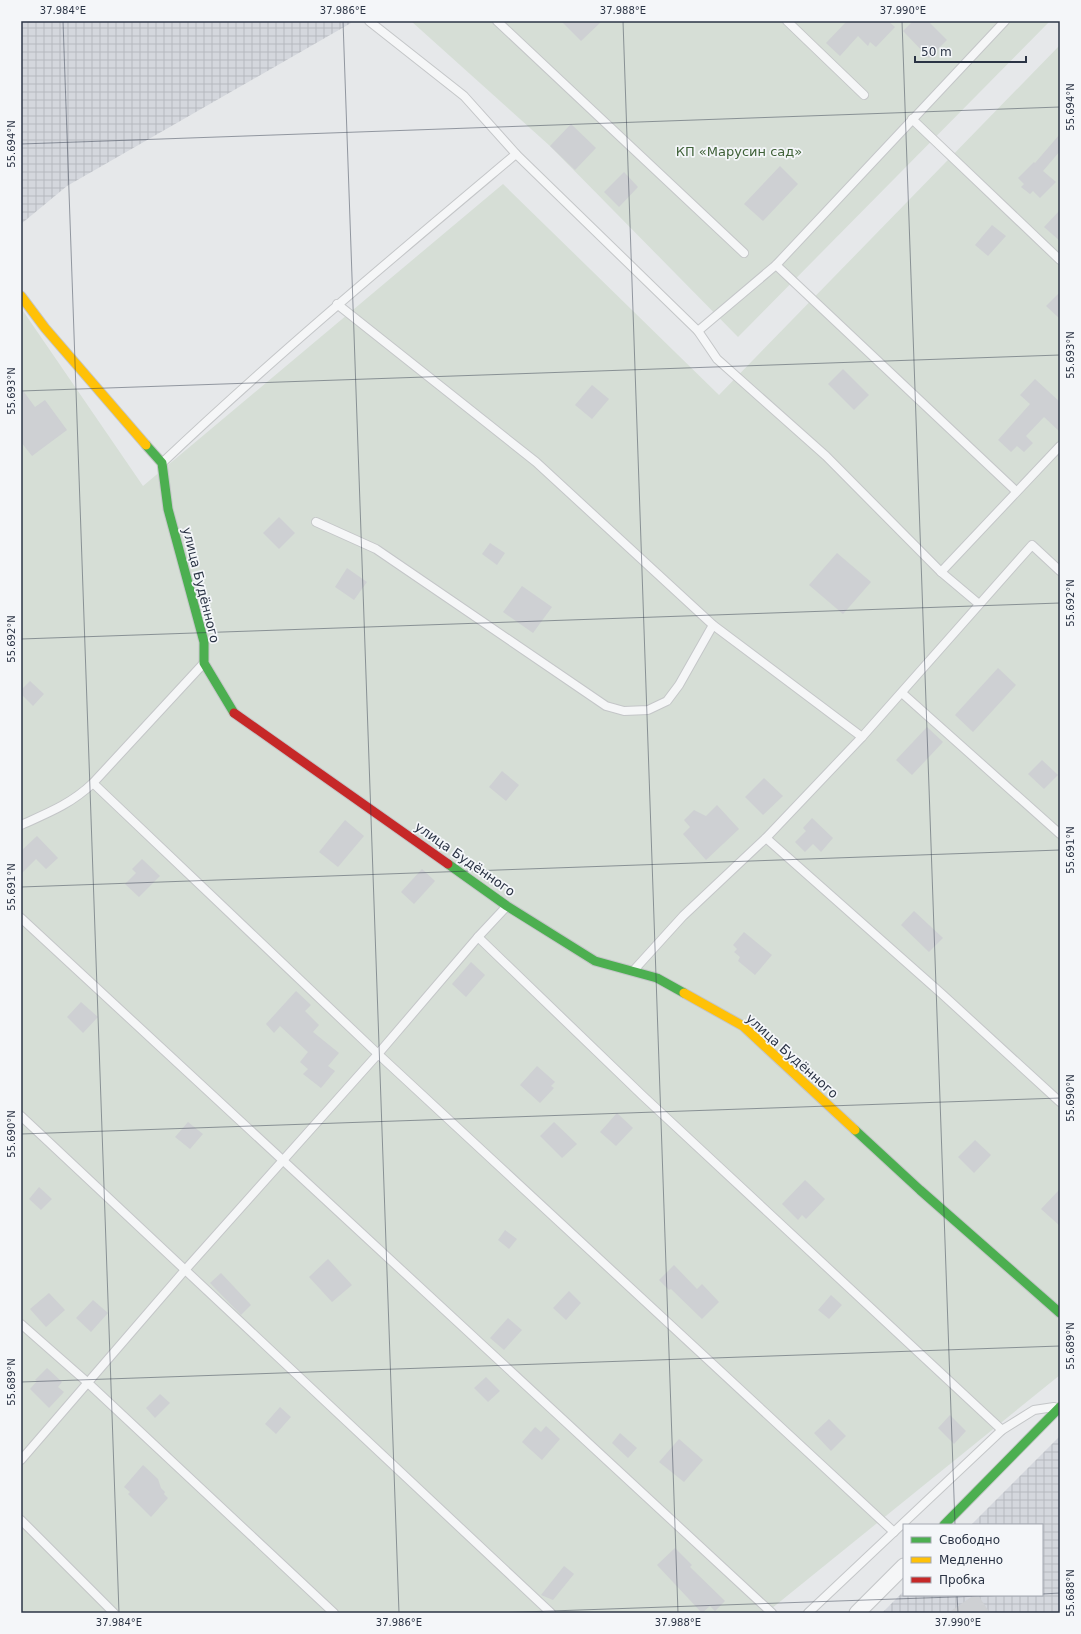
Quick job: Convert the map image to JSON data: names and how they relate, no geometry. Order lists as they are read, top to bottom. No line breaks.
{"streets":{"street":["улица Будённого"]},"parks":["КП «Марусин сад»"],"legend":["Свободно","Медленно","Пробка"],"scale_bar":"50 m","coordinates":["37.984°E","37.986°E","37.988°E","37.990°E","55.694°N","55.693°N","55.692°N","55.691°N","55.690°N","55.689°N","55.688°N"]}
